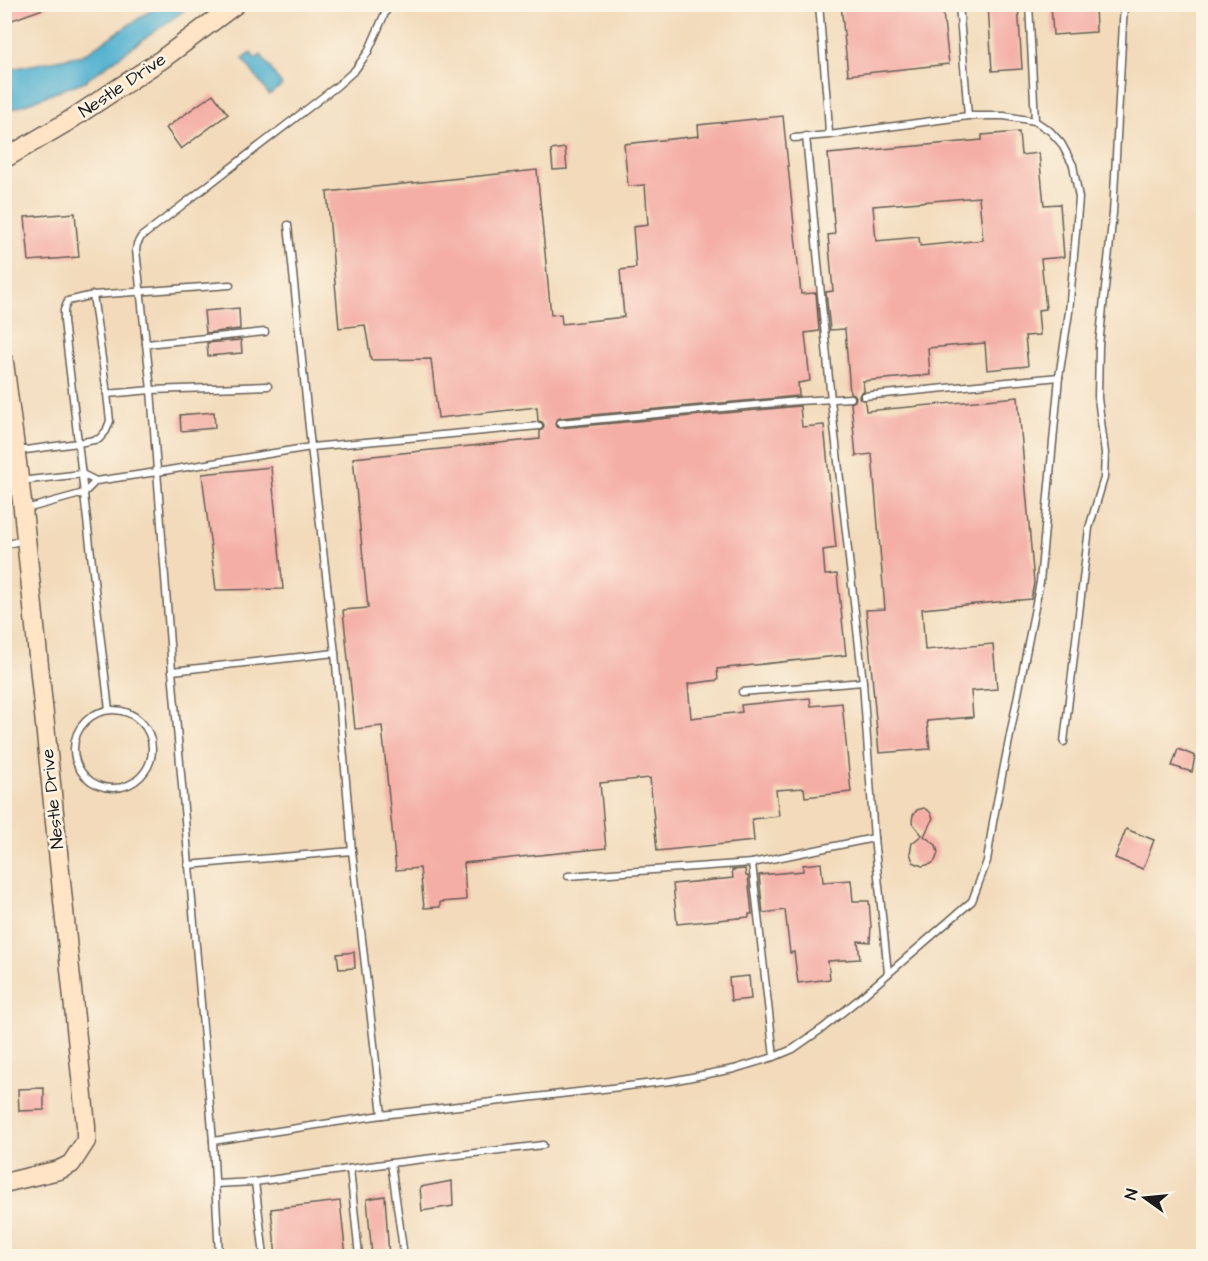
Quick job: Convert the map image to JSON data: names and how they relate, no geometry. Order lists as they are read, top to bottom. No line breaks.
{"streets":{"street":["Nestle Drive"]},"north":"left"}
